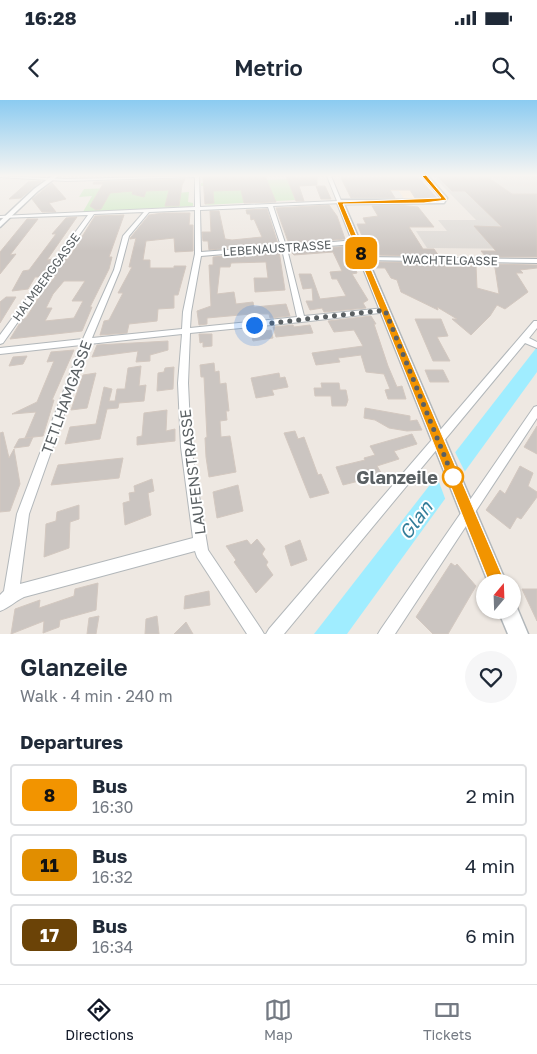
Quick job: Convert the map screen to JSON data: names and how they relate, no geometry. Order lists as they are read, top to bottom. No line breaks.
{"streets":{"street":["LEBENAUSTRASSE","WACHTELGASSE","HALMBERGGASSE","TETLHAMGASSE","LAUFENSTRASSE"]},"crossings":[["LEBENAUSTRASSE","LAUFENSTRASSE"]],"water":["Glan"],"places":["Glanzeile"],"lines":["bus line 8"],"north":"top","page":{"status":"16:28","header":"Metrio","on_map":"8","heading":[["Glanzeile","Walk · 4 min · 240 m"],"Departures"],"list":[{"mark":"8","name":"Bus","note":"16:30","value":"2 min"},{"mark":"11","name":"Bus","note":"16:32","value":"4 min"},{"mark":"17","name":"Bus","note":"16:34","value":"6 min"}],"tabs":["Directions","Map","Tickets"]}}
